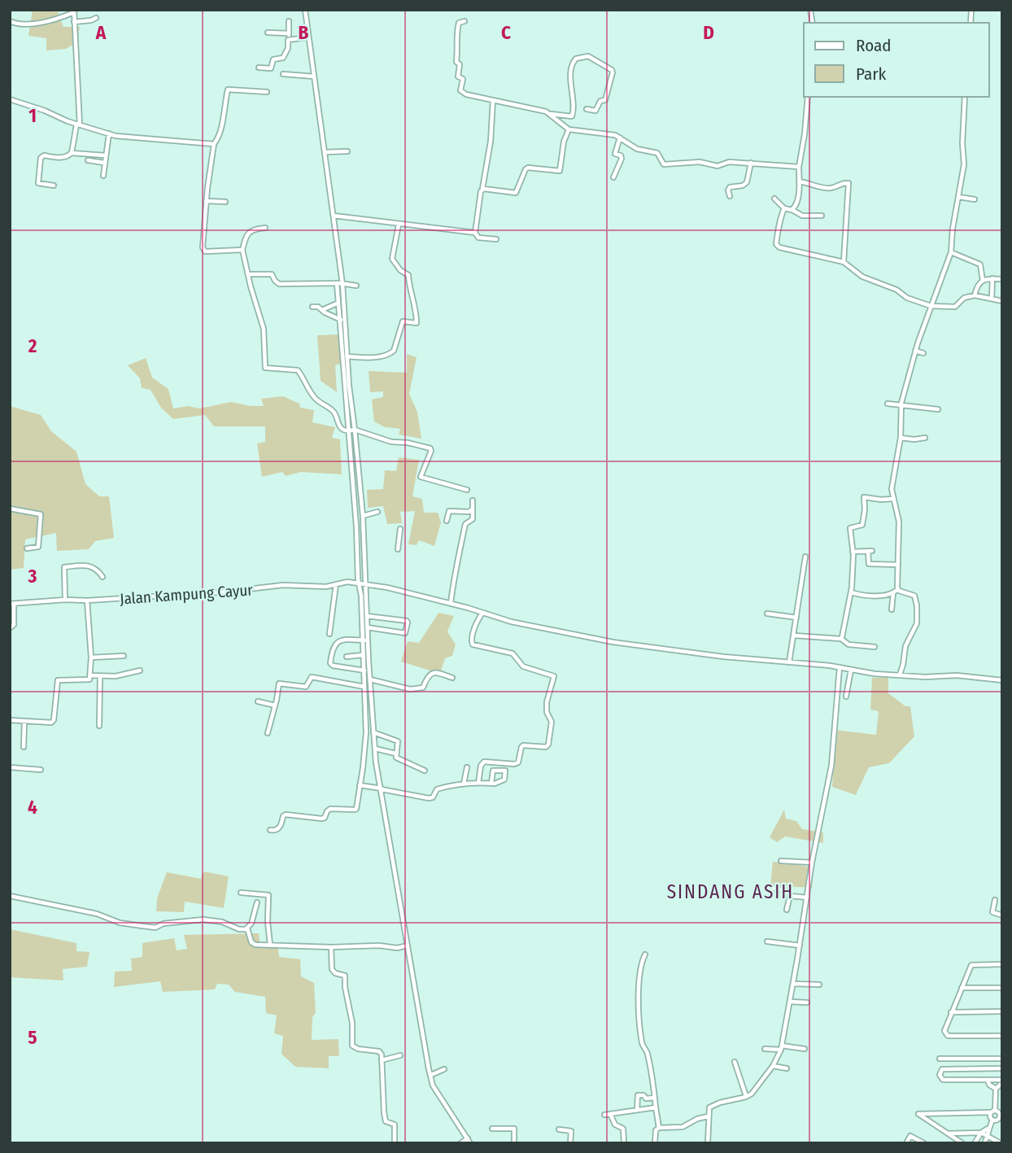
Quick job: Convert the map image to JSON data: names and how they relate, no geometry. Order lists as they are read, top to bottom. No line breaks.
{"streets":{"street":["Jalan Kampung Cayur"]},"districts":["SINDANG ASIH"],"legend":["Road","Park"],"grid":{"columns":["A","B","C","D"],"rows":["1","2","3","4","5"]}}
